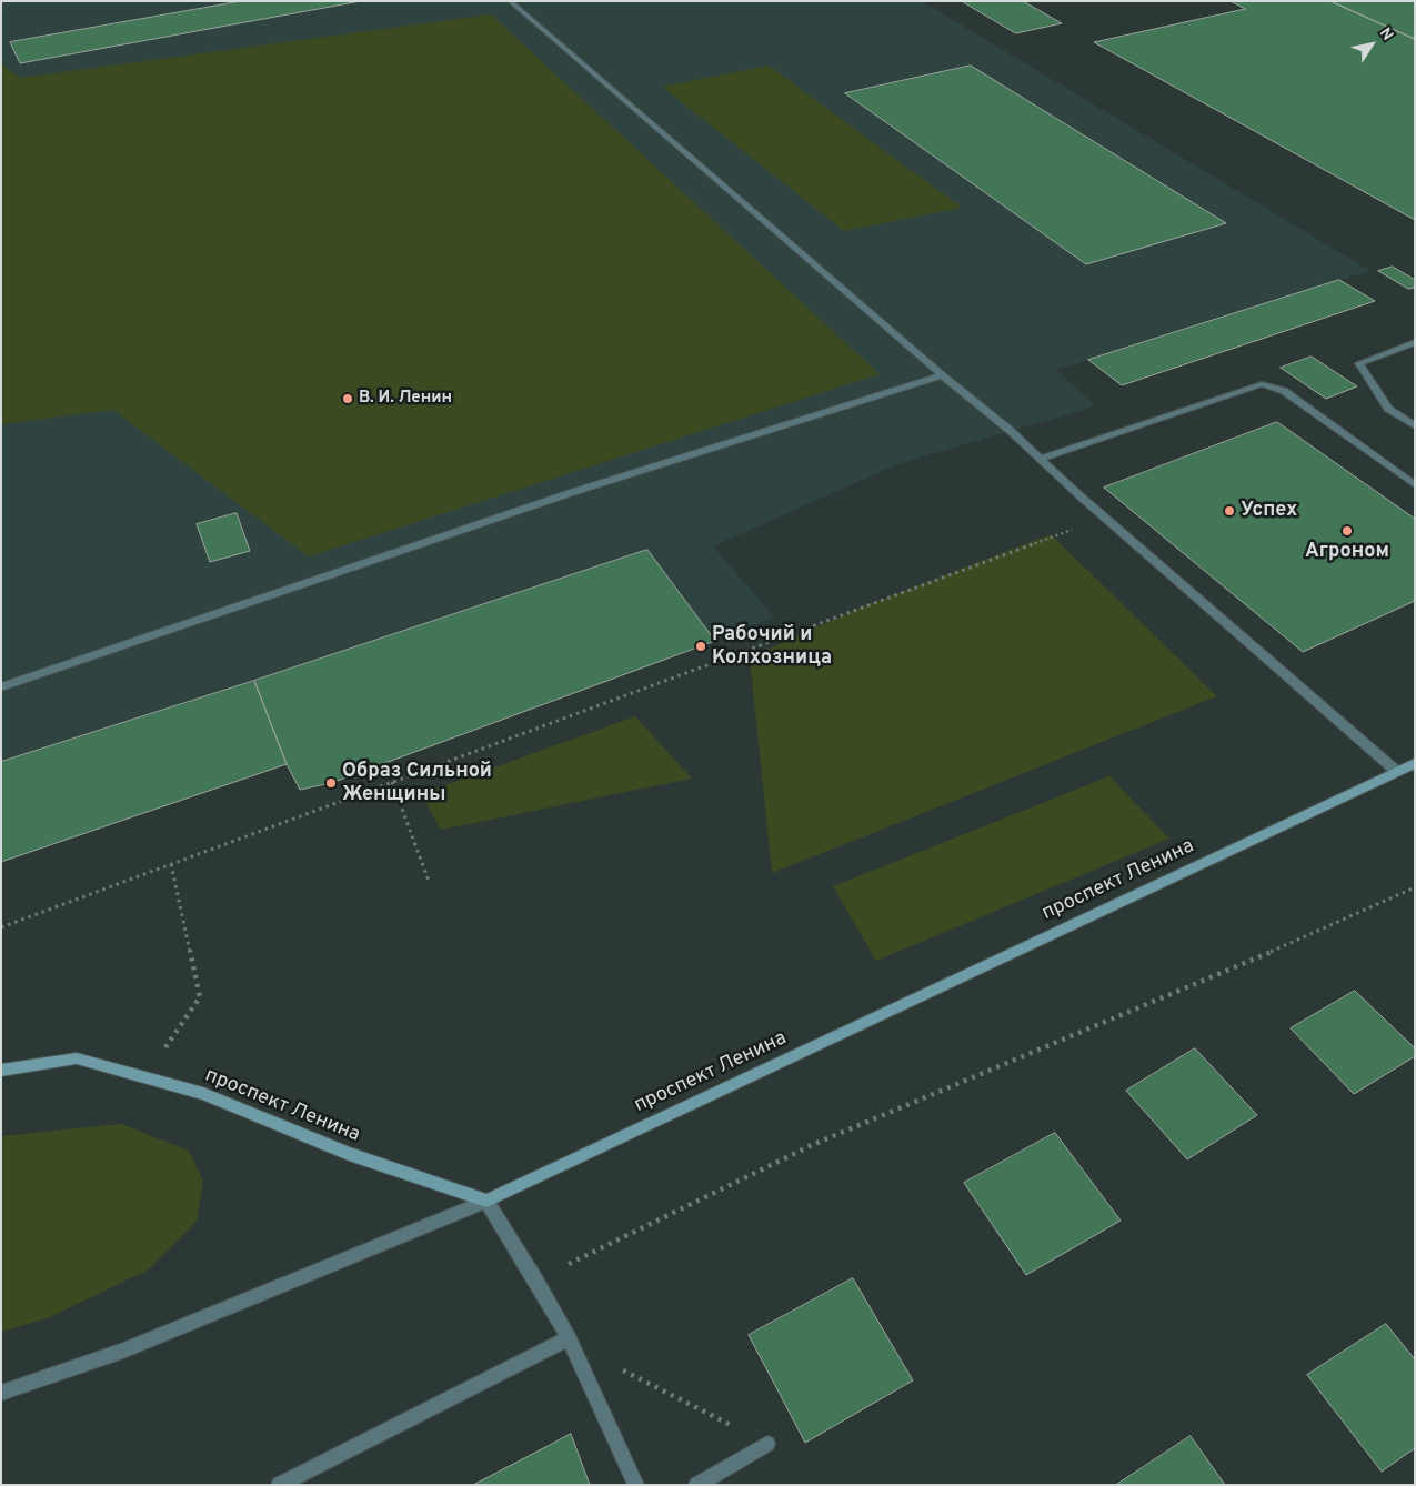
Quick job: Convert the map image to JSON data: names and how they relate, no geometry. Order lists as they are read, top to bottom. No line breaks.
{"streets":{"street":["проспект Ленина"]},"places":["В. И. Ленин","Успех","Агроном","Рабочий и Колхозница","Образ Сильной Женщины"],"north":"top right"}
